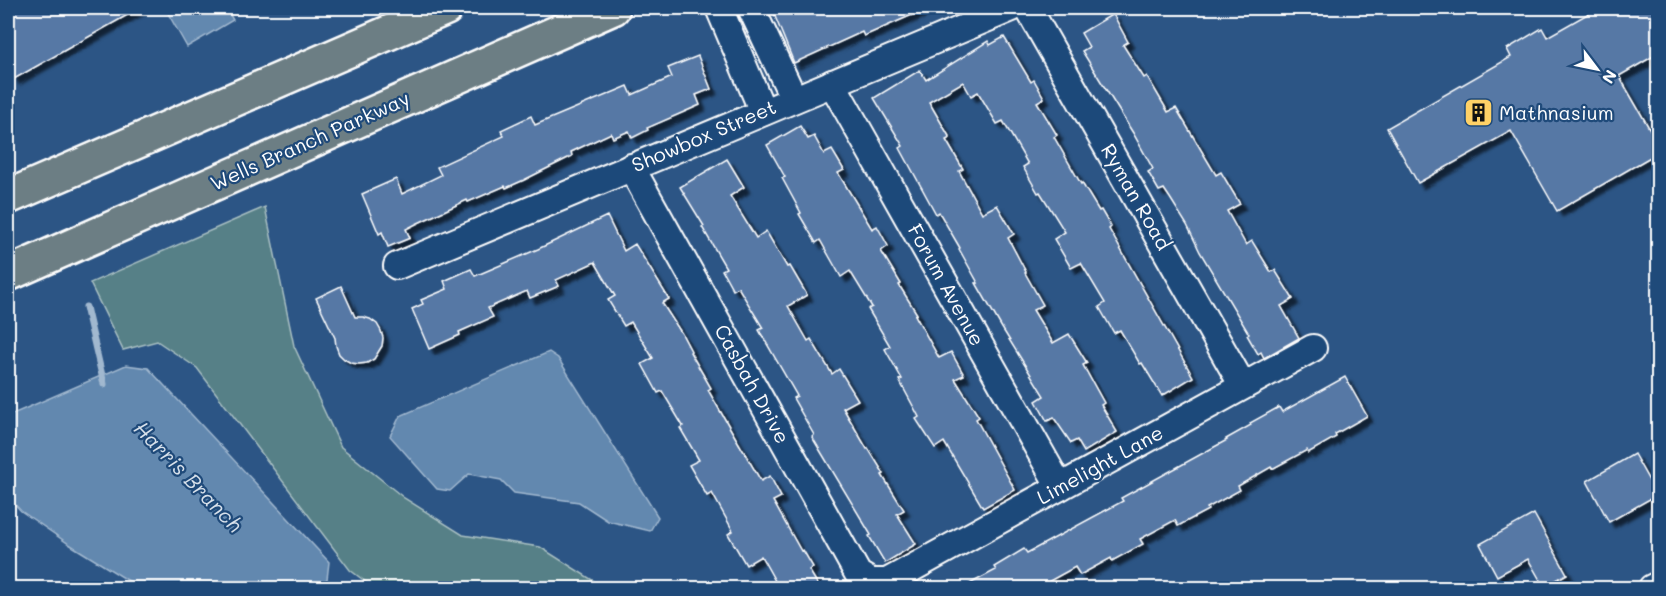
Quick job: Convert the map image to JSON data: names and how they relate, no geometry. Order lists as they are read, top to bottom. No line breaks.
{"streets":{"main road":["Wells Branch Parkway"],"street":["Showbox Street","Ryman Road","Forum Avenue","Casbah Drive","Limelight Lane"]},"crossings":[["Showbox Street","Forum Avenue"],["Showbox Street","Casbah Drive"],["Ryman Road","Limelight Lane"],["Forum Avenue","Limelight Lane"],["Casbah Drive","Limelight Lane"]],"water":["Harris Branch"],"places":{"building":["Mathnasium"]},"north":"bottom right"}
